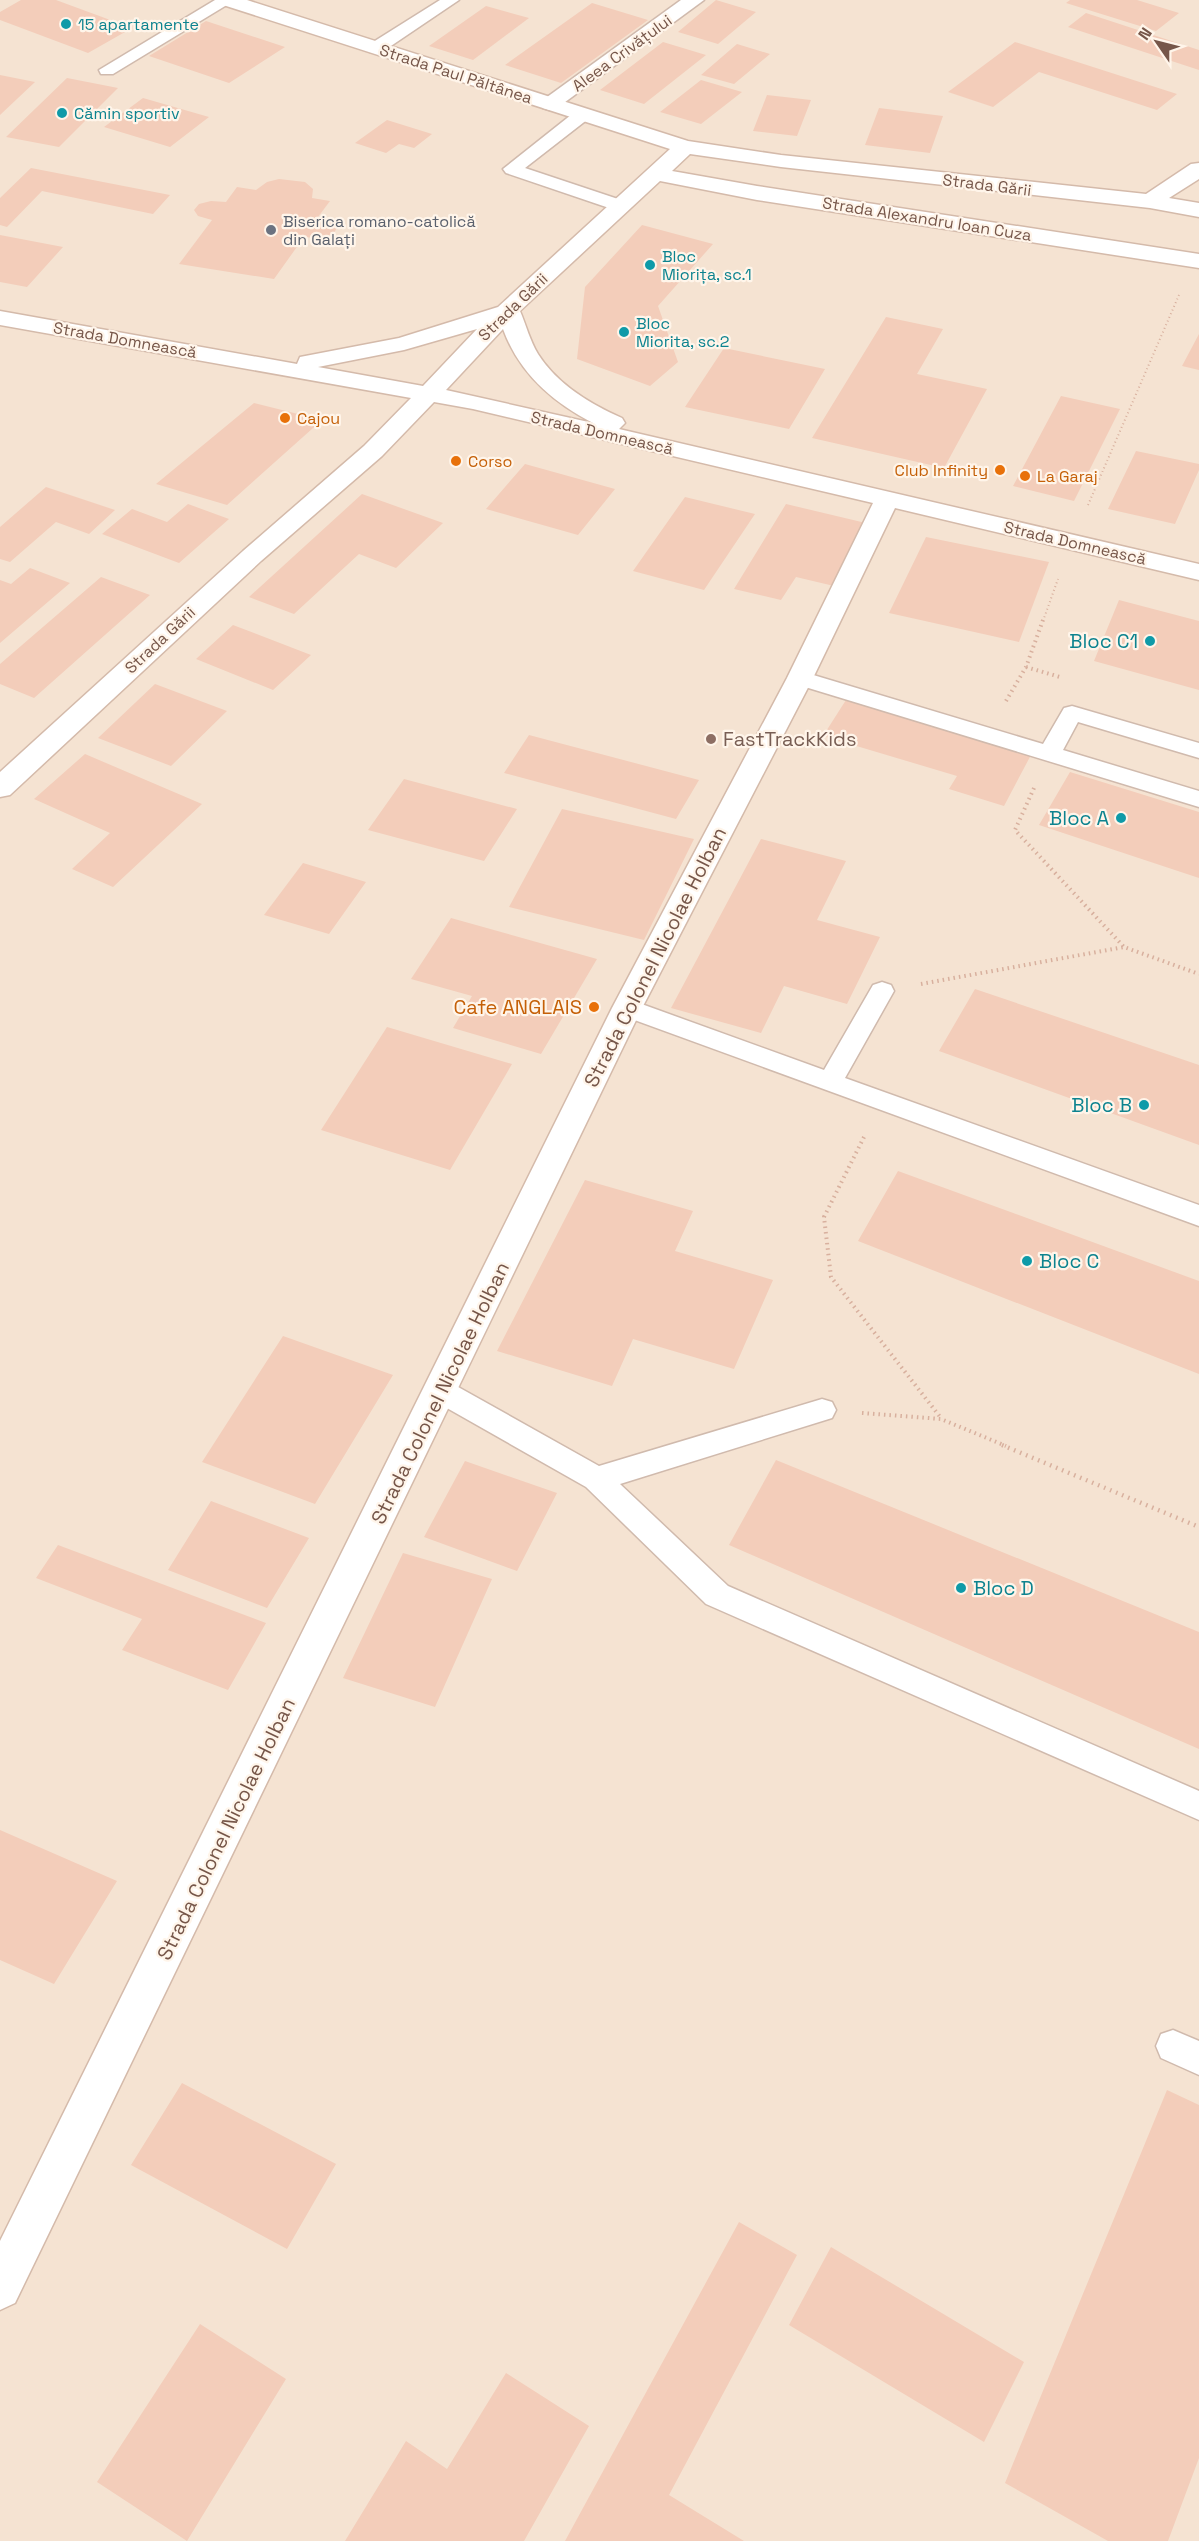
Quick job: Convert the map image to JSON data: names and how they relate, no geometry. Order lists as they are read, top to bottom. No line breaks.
{"streets":{"main road":["Aleea Crivățului","Strada Paul Păltânea","Strada Gării","Strada Alexandru Ioan Cuza","Strada Domnească","Strada Colonel Nicolae Holban"]},"crossings":[["Aleea Crivățului","Strada Paul Păltânea"],["Strada Paul Păltânea","Strada Gării"],["Strada Gării","Strada Alexandru Ioan Cuza"],["Strada Gării","Strada Domnească"],["Strada Domnească","Strada Colonel Nicolae Holban"]],"places":["15 apartamente","Cămin sportiv","Biserica romano-catolică din Galați","Bloc Miorița, sc.1","Bloc Miorita, sc.2","Cajou","Corso","Club Infinity","La Garaj","Bloc C1","FastTrackKids","Bloc A","Cafe ANGLAIS","Bloc B","Bloc C","Bloc D"],"north":"top left"}
